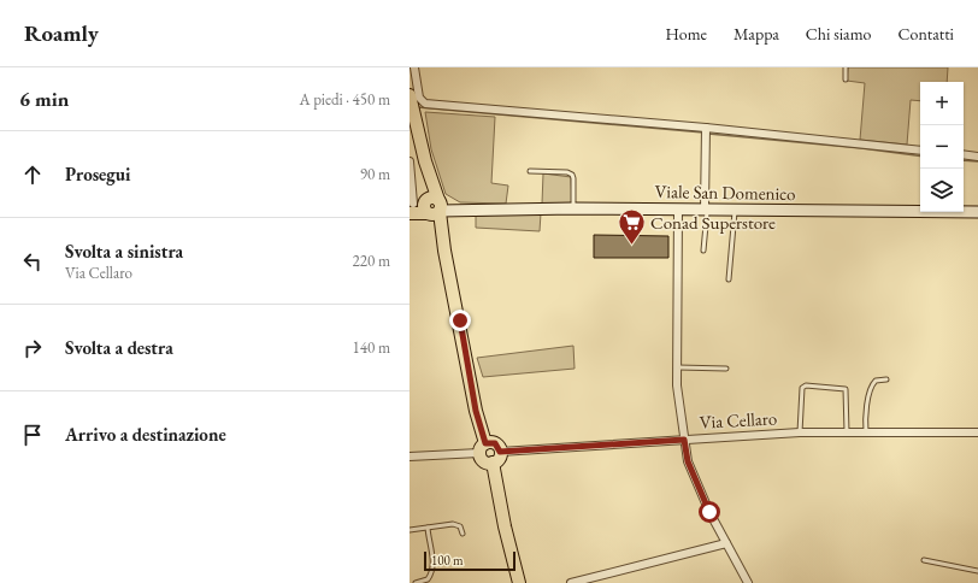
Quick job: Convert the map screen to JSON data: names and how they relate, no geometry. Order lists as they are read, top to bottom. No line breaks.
{"streets":{"main road":["Viale San Domenico"],"street":["Via Cellaro"]},"places":{"supermarket":["Conad Superstore"]},"scale_bar":"100 m","page":{"header":"Roamly","nav":["Home","Mappa","Chi siamo","Contatti"],"heading":["6 min","A piedi · 450 m"],"map_buttons":["+","−"],"list":[["Prosegui","90 m"],["Svolta a sinistra","Via Cellaro","220 m"],["Svolta a destra","140 m"],"Arrivo a destinazione"],"scale":"100 m"}}
